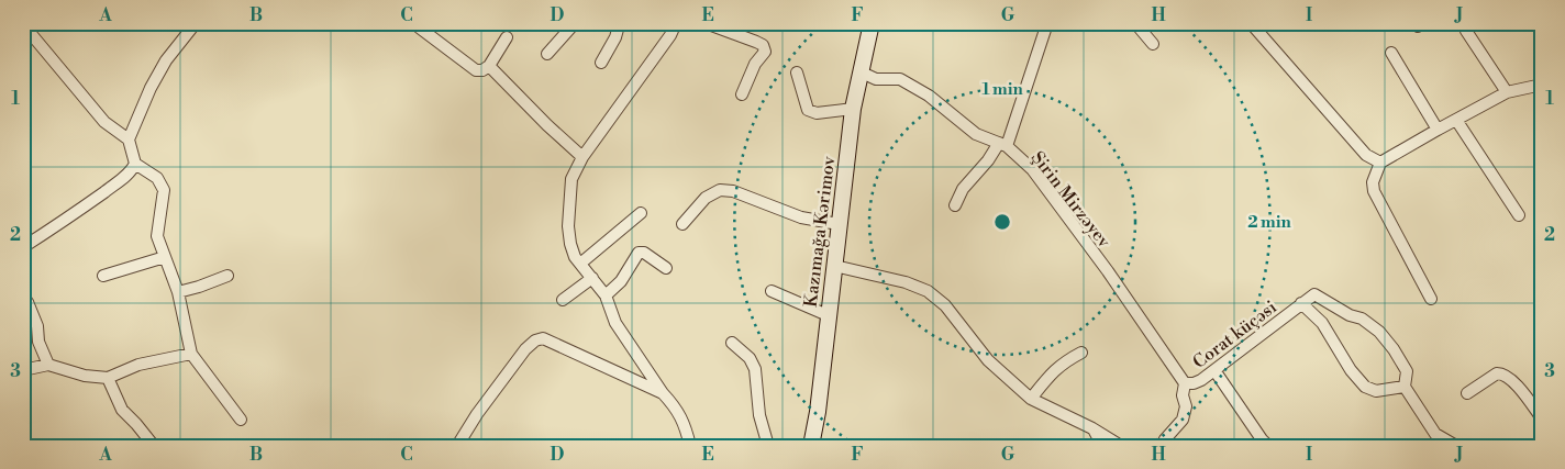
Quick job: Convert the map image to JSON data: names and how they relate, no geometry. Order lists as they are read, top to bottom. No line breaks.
{"streets":{"street":["Şirin Mirzəyev","Kazımağa Kərimov","Corat küçəsi"]},"crossings":[["Şirin Mirzəyev","Kazımağa Kərimov"],["Şirin Mirzəyev","Corat küçəsi"]],"grid":{"columns":["A","B","C","D","E","F","G","H","I","J"],"rows":["1","2","3"]},"rings":["1 min","2 min"]}
